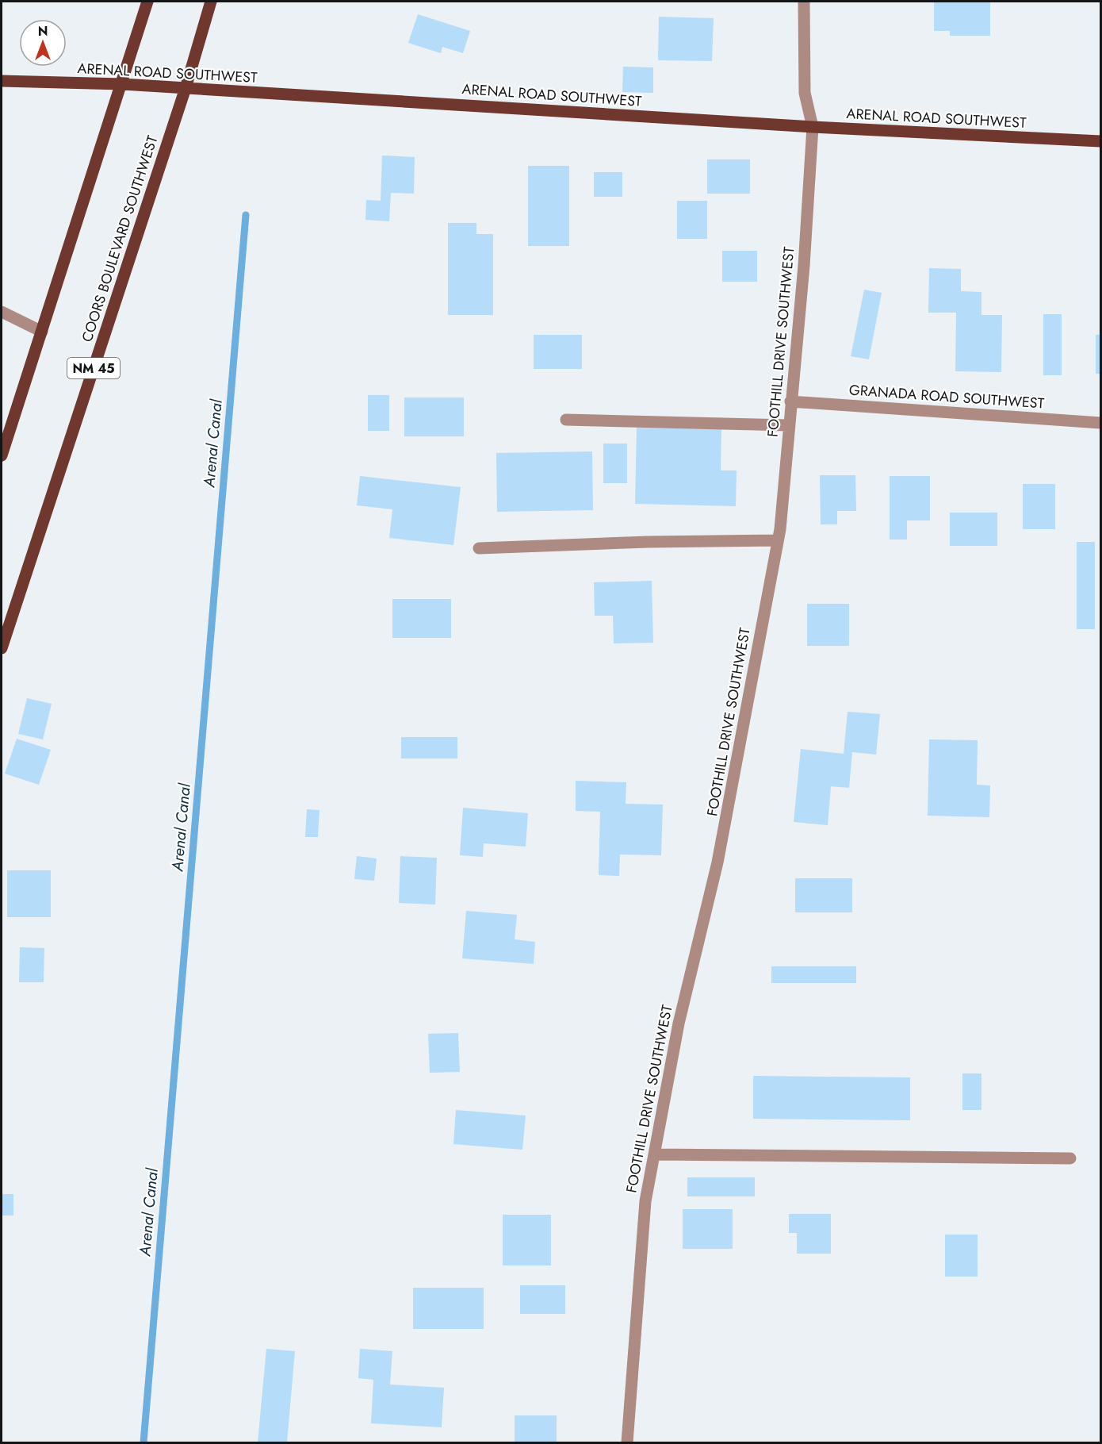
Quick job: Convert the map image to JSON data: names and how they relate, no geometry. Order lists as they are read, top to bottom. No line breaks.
{"streets":{"main road":["ARENAL ROAD SOUTHWEST","COORS BOULEVARD SOUTHWEST","NM 45"],"street":["FOOTHILL DRIVE SOUTHWEST","GRANADA ROAD SOUTHWEST"]},"crossings":[["ARENAL ROAD SOUTHWEST","COORS BOULEVARD SOUTHWEST"],["ARENAL ROAD SOUTHWEST","FOOTHILL DRIVE SOUTHWEST"],["FOOTHILL DRIVE SOUTHWEST","GRANADA ROAD SOUTHWEST"]],"water":["Arenal Canal"],"north":"top"}
